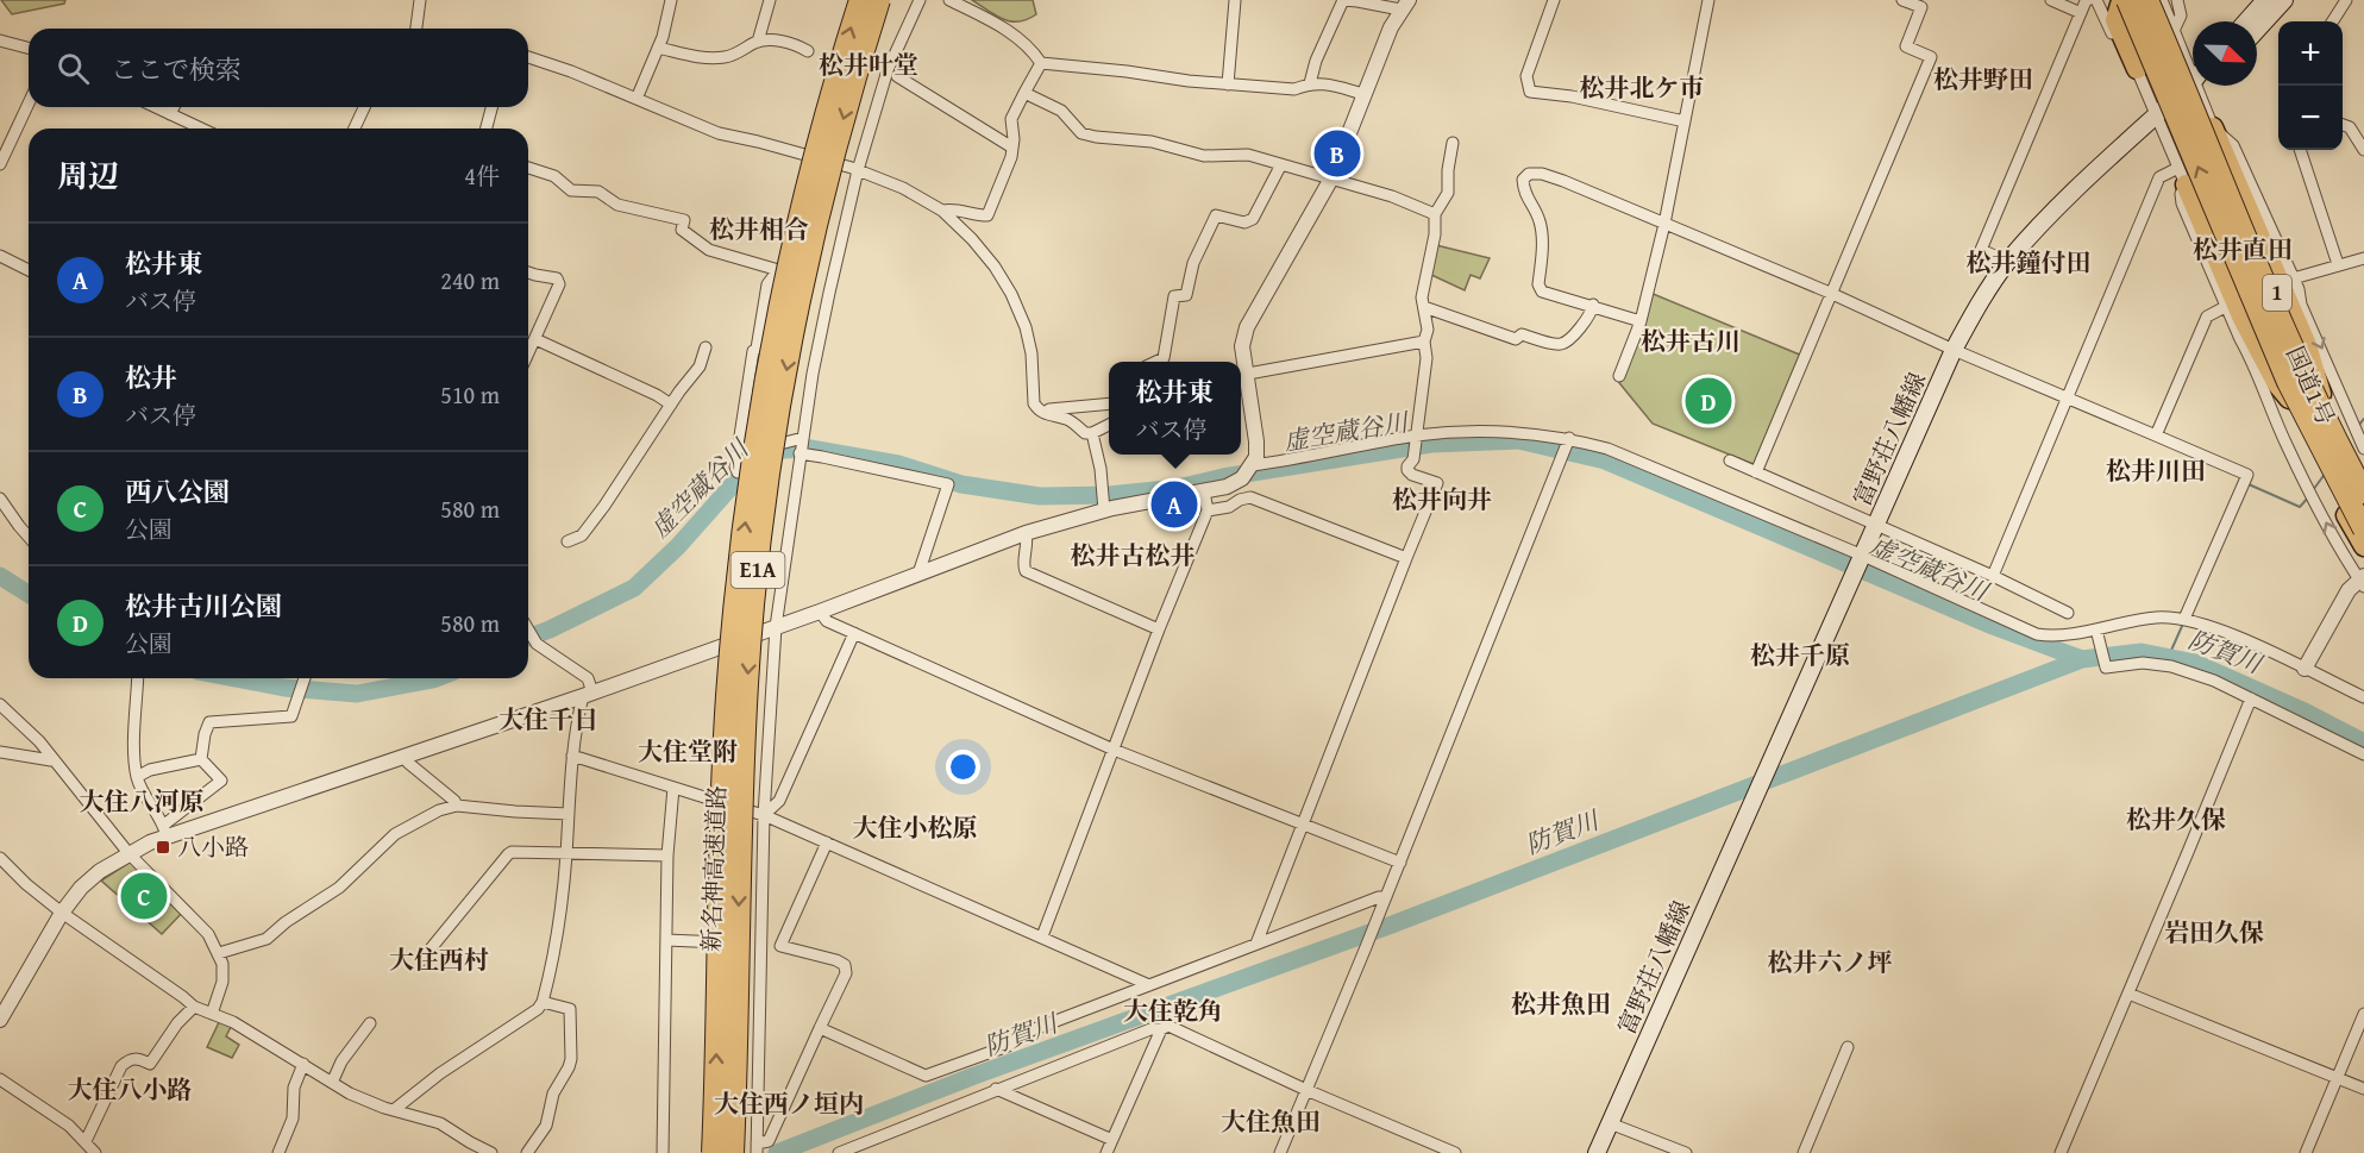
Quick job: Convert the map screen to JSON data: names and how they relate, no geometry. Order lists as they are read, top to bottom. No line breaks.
{"streets":{"highway":["1","国道1号","E1A","新名神高速道路"],"main road":["富野荘八幡線"]},"districts":["松井叶堂","松井野田","松井北ケ市","松井相合","松井直田","松井鐘付田","松井古川","松井川田","松井向井","松井古松井","松井千原","大住千日","大住堂附","大住八河原","松井久保","大住小松原","岩田久保","大住西村","松井六ノ坪","松井魚田","大住乾角","大住八小路","大住西ノ垣内","大住魚田"],"water":["虚空蔵谷川","防賀川"],"places":{"transit":["八小路"]},"north":"bottom right","page":{"map_buttons":["+","−"],"search":"ここで検索","pins":["B","D","A","C"],"heading":["周辺","4件"],"list":[{"mark":"A","name":"松井東","note":"バス停","value":"240 m"},{"mark":"B","name":"松井","note":"バス停","value":"510 m"},{"mark":"C","name":"西八公園","note":"公園","value":"580 m"},{"mark":"D","name":"松井古川公園","note":"公園","value":"580 m"}],"popup":["松井東","バス停"]}}
